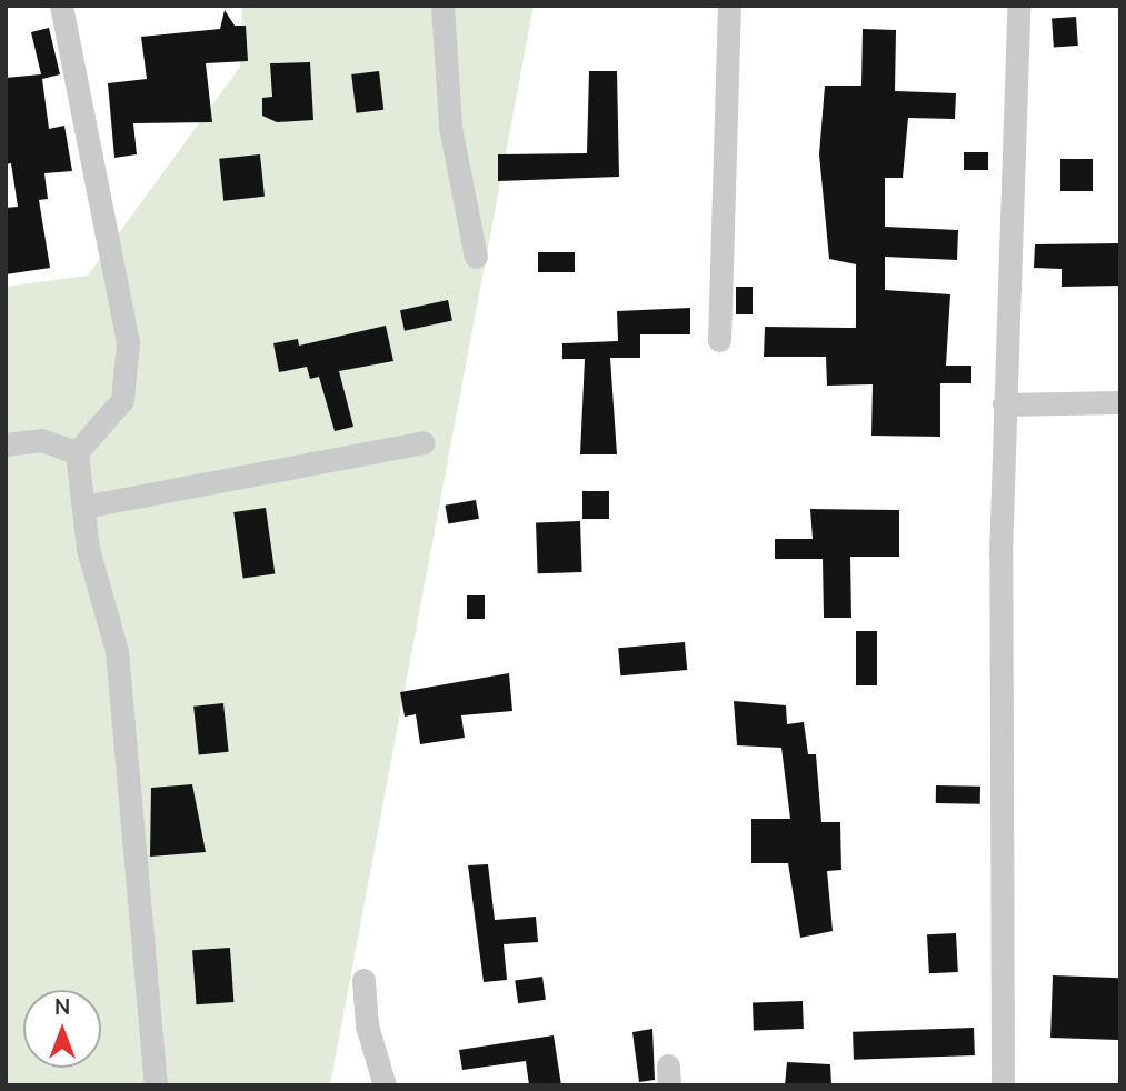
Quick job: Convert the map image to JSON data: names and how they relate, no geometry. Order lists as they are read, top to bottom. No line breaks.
{"north":"top"}
